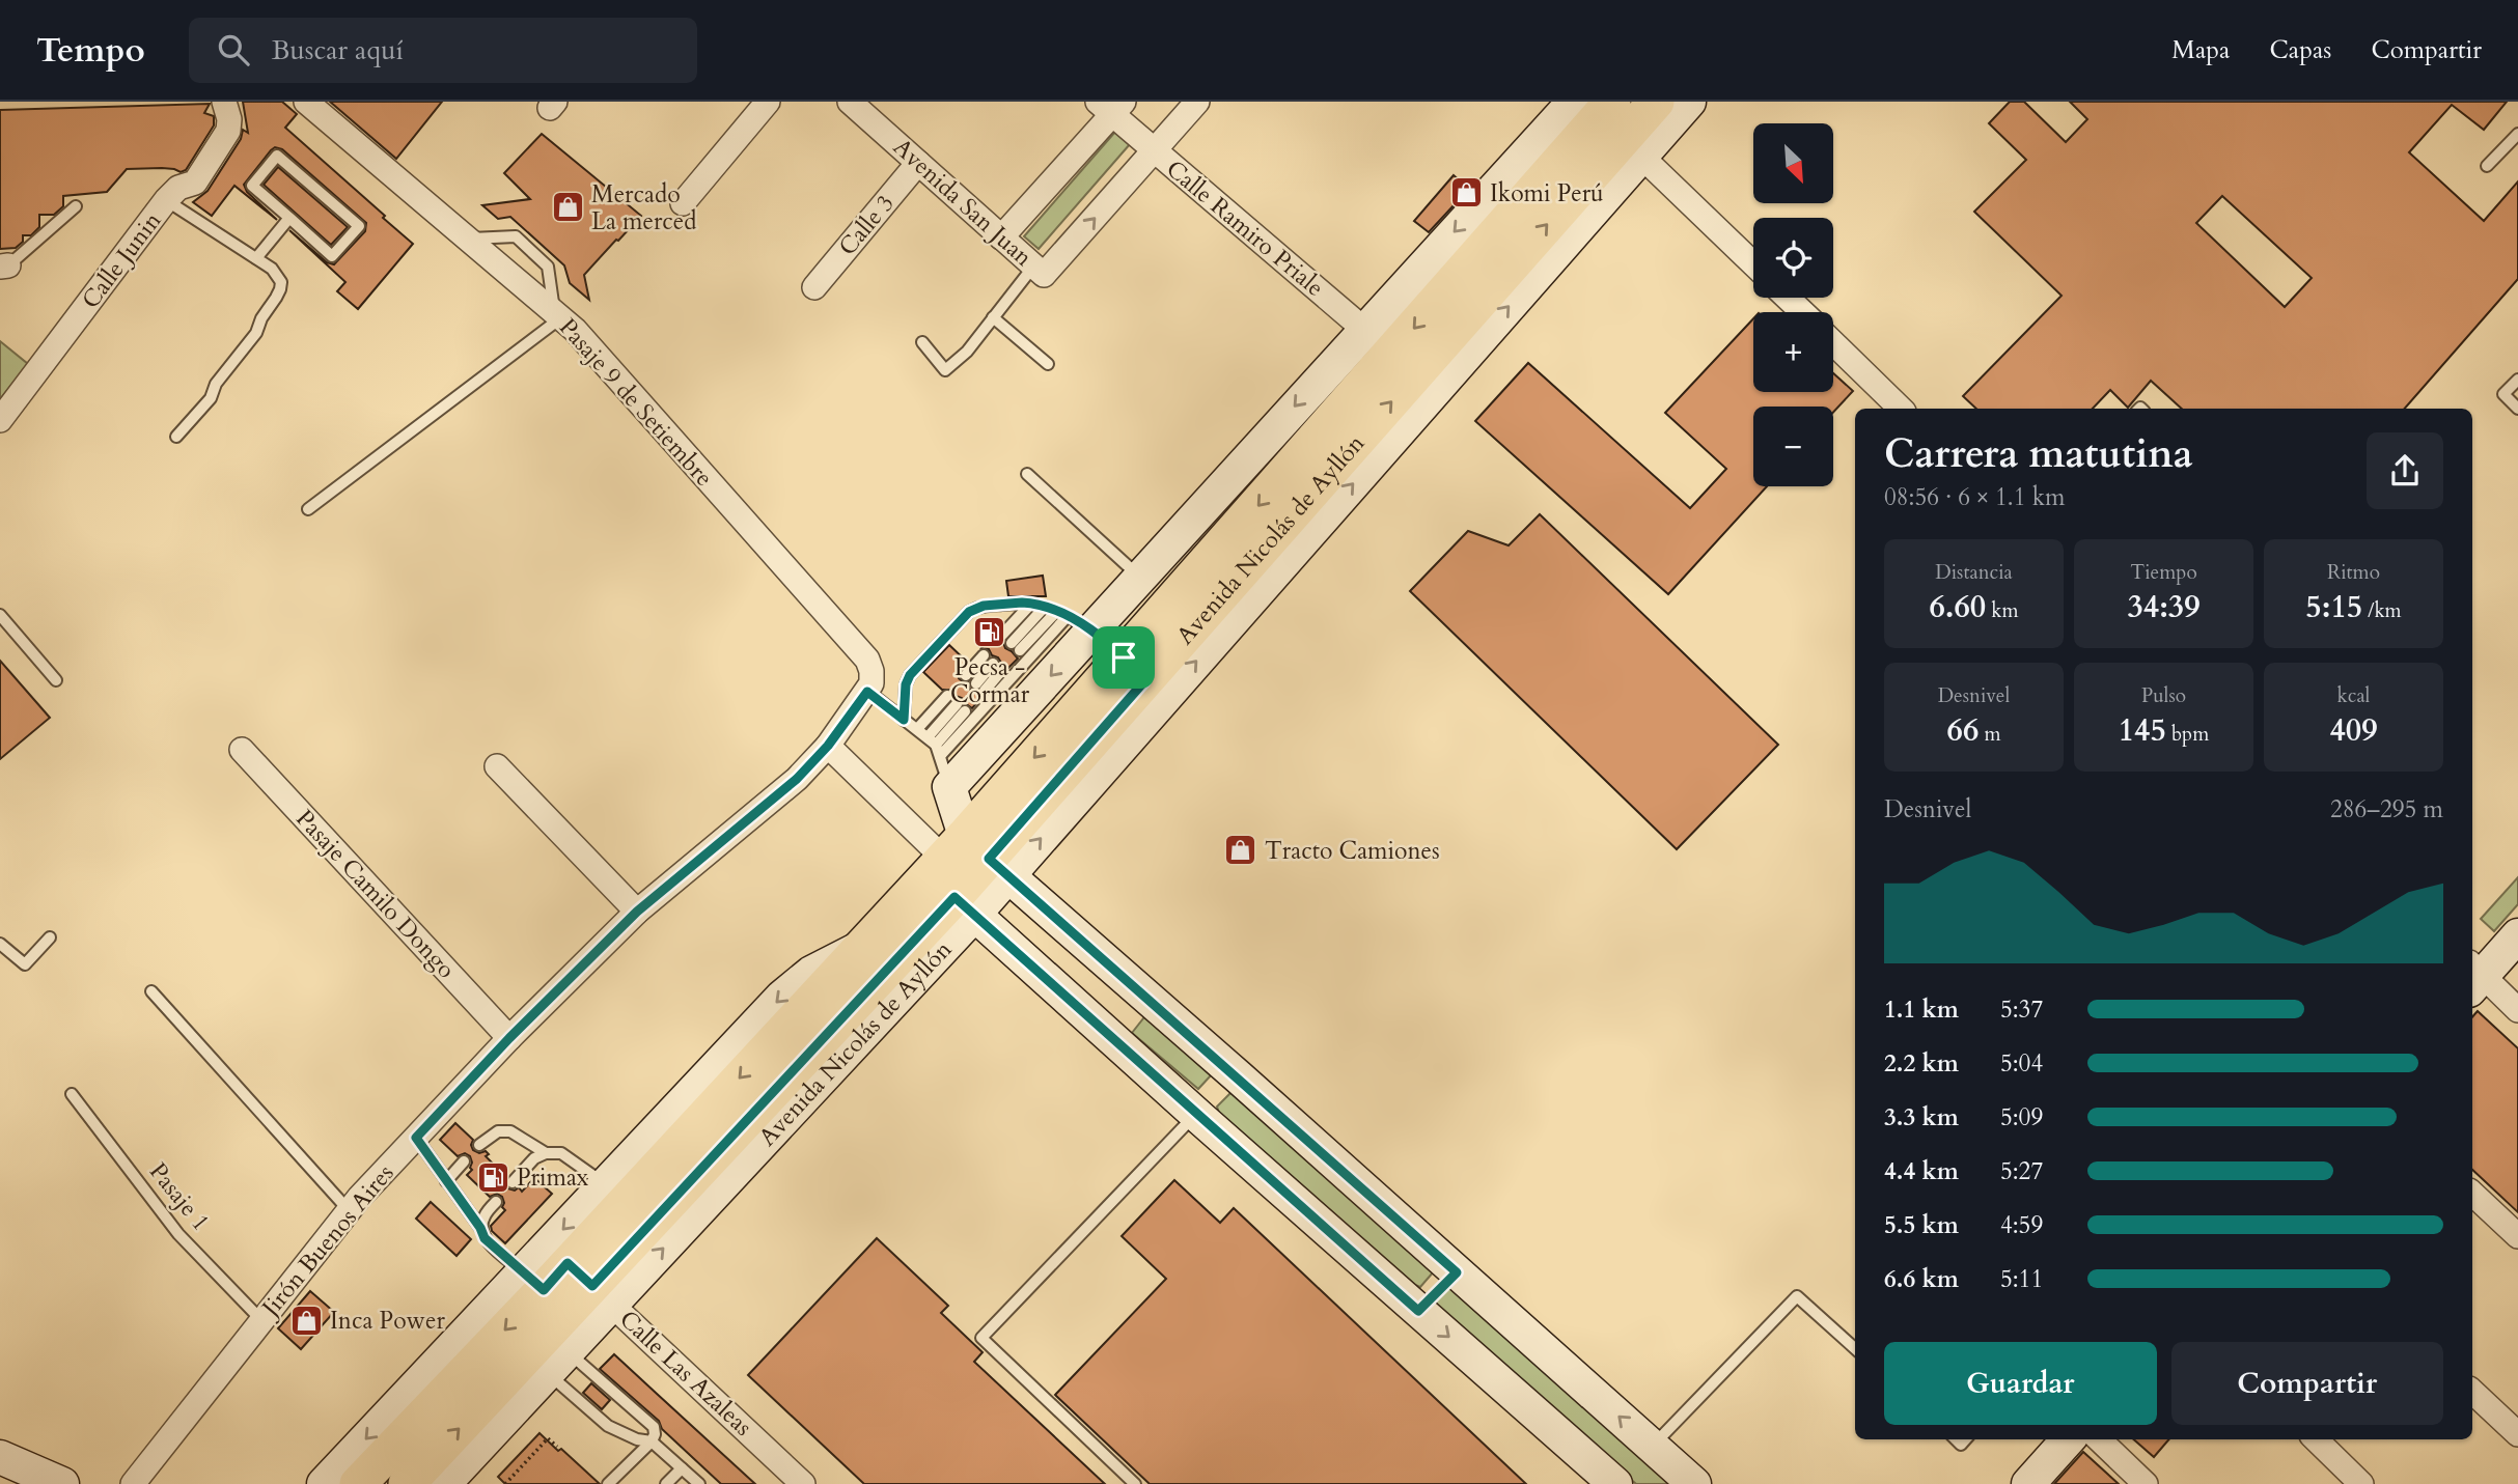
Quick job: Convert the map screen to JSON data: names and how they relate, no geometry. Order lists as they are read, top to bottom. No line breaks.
{"streets":{"main road":["Avenida Nicolás de Ayllón"],"street":["Avenida San Juan","Calle 3","Calle Ramiro Priale","Calle Junin","Pasaje 9 de Setiembre","Pasaje Camilo Dongo","Jirón Buenos Aires","Calle Las Azaleas"],"lane":["Pasaje 1"]},"crossings":[["Avenida San Juan","Calle 3"],["Calle Ramiro Priale","Avenida Nicolás de Ayllón"],["Avenida Nicolás de Ayllón","Calle Las Azaleas"],["Pasaje Camilo Dongo","Jirón Buenos Aires"],["Pasaje 1","Jirón Buenos Aires"]],"places":{"shop":["Ikomi Perú","Mercado La merced","Tracto Camiones","Inca Power"],"fuel station":["Pecsa - Cormar","Primax"]},"north":"bottom right","page":{"header":"Tempo","search":"Buscar aquí","nav":["Mapa","Capas","Compartir"],"map_buttons":["+","−"],"heading":["Carrera matutina","08:56 · 6 × 1.1 km"],"stats":[["Distancia","6.60 km"],["Tiempo","34:39"],["Ritmo","5:15 /km"],["Desnivel","66 m"],["Pulso","145 bpm"],["kcal","409"]],"chart":["Desnivel","286–295 m"],"list":[{"name":"1.1 km","note":"5:37"},{"name":"2.2 km","note":"5:04"},{"name":"3.3 km","note":"5:09"},{"name":"4.4 km","note":"5:27"},{"name":"5.5 km","note":"4:59"},{"name":"6.6 km","note":"5:11"}],"buttons":["Guardar","Compartir"]}}
